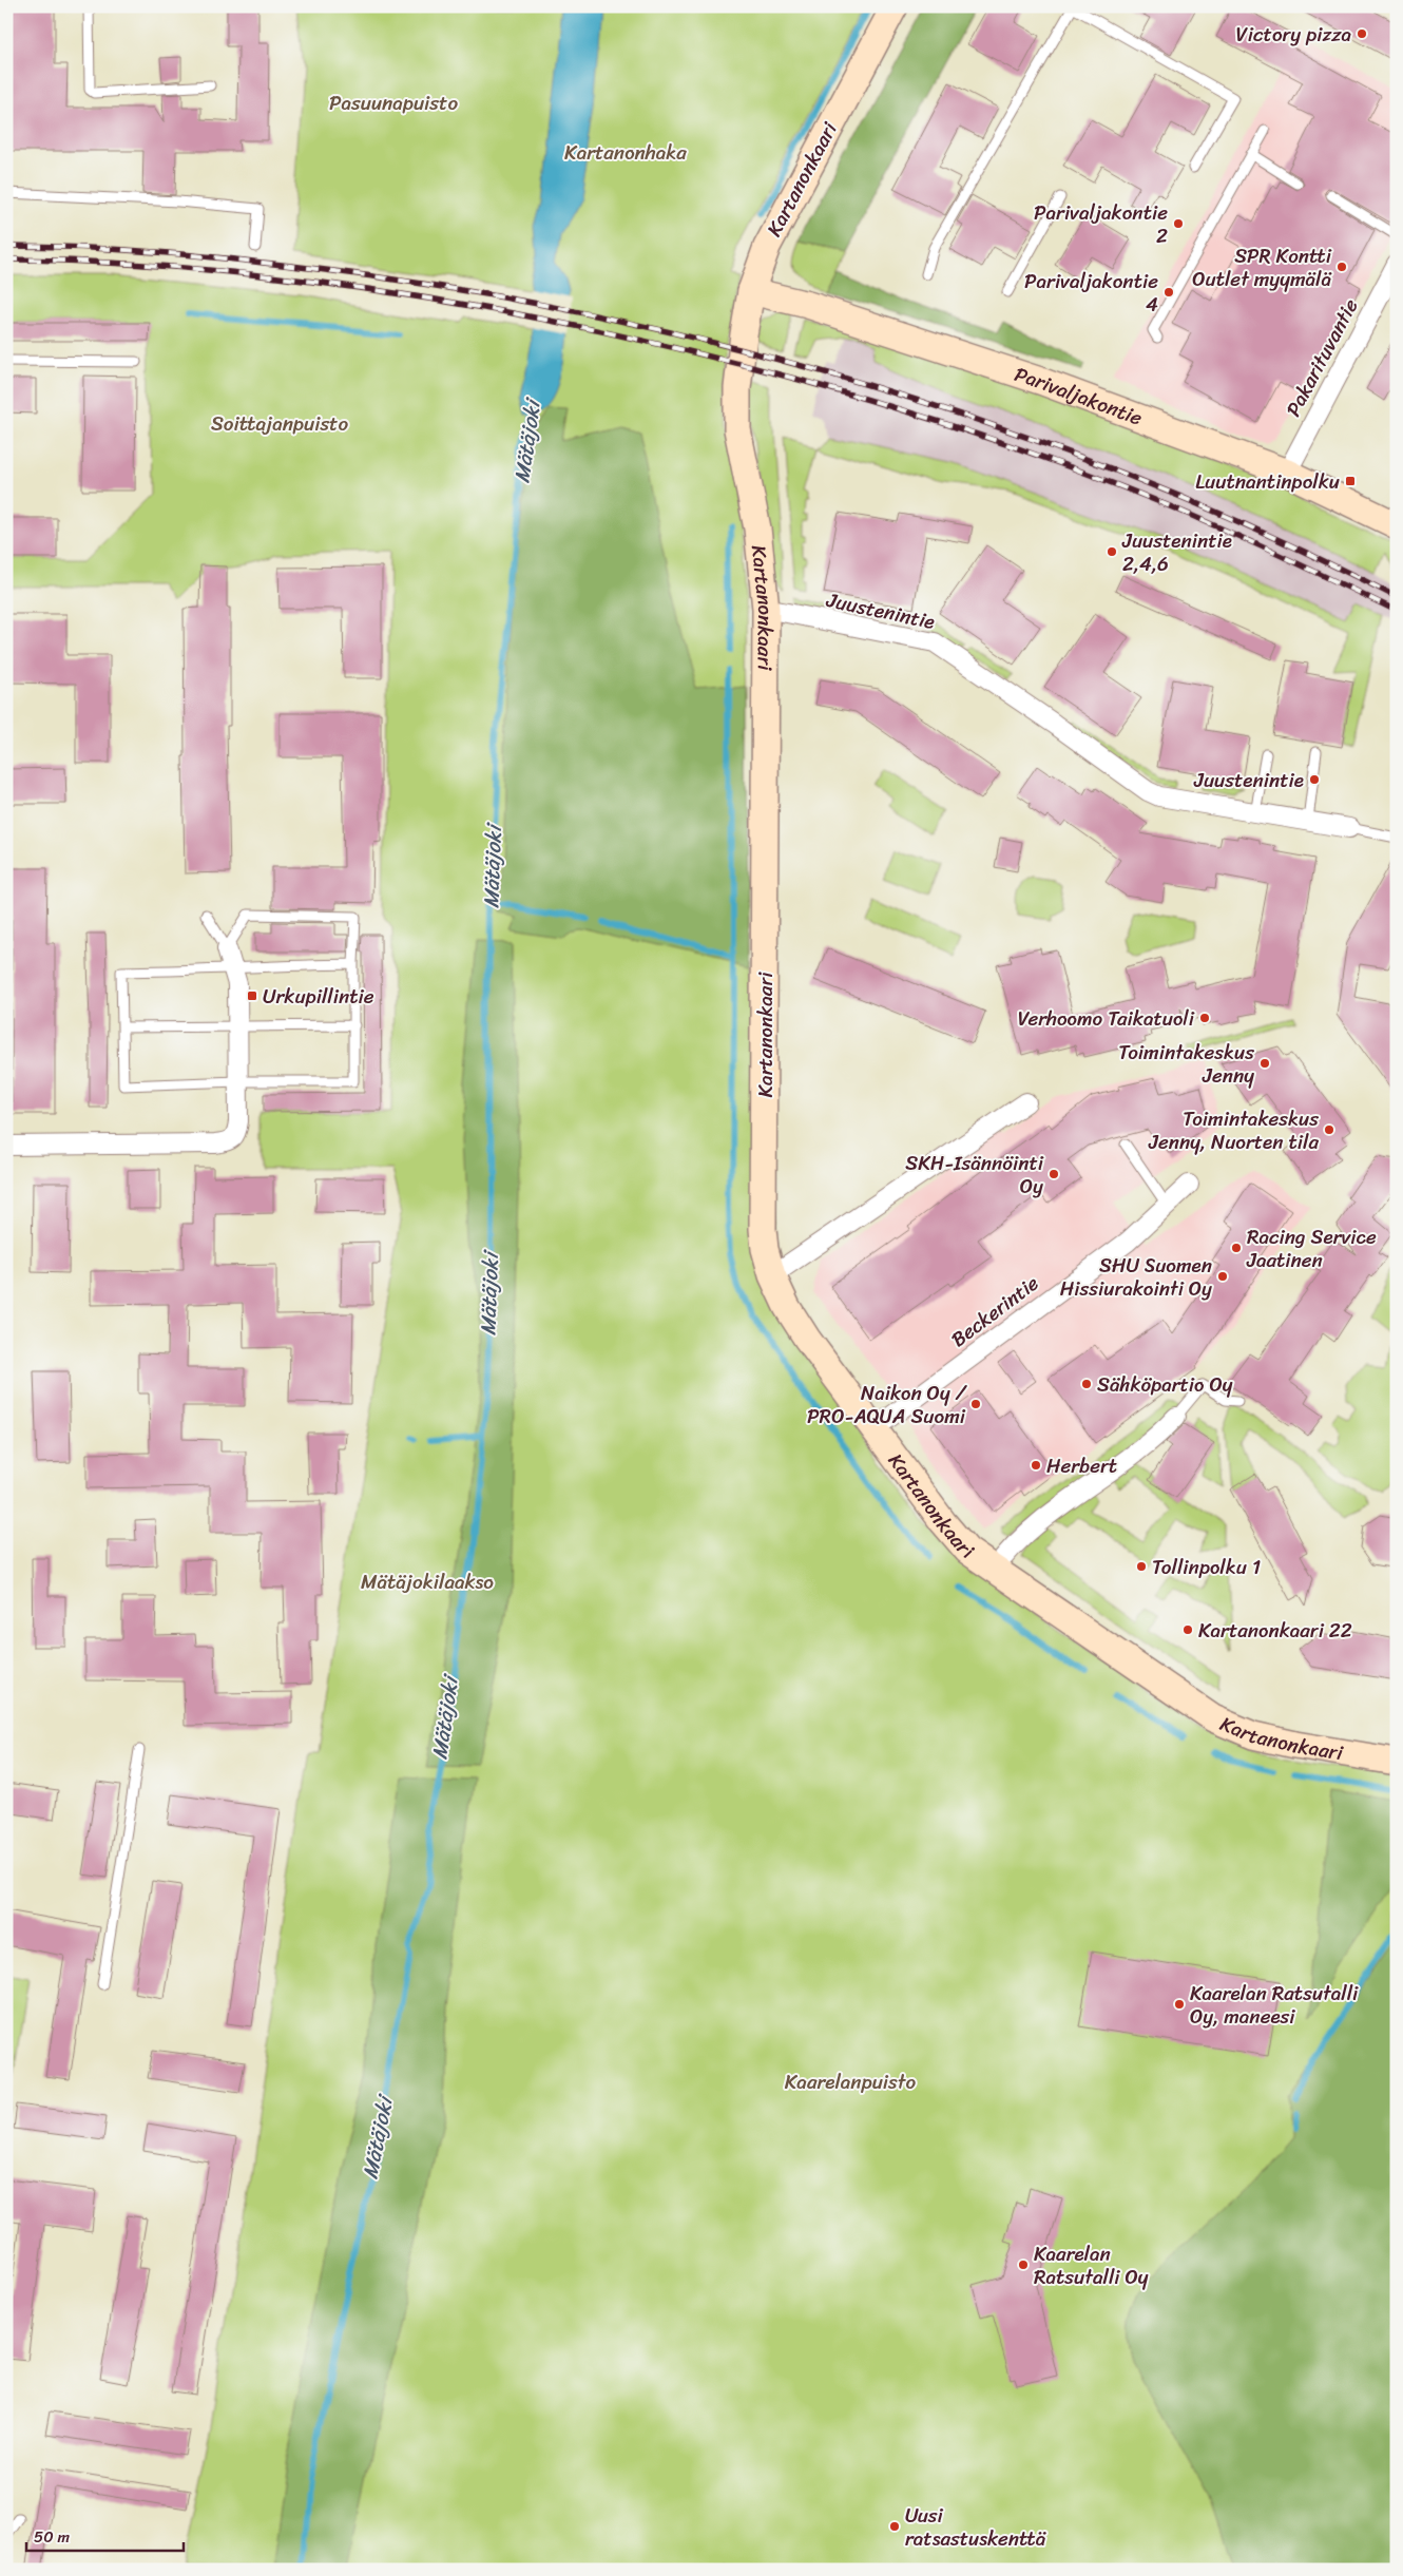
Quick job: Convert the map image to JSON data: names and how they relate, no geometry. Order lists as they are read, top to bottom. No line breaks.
{"streets":{"street":["Kartanonkaari","Pakarituvantie","Parivaljakontie","Juustenintie","Beckerintie"]},"crossings":[["Kartanonkaari","Parivaljakontie"],["Kartanonkaari","Juustenintie"],["Kartanonkaari","Beckerintie"],["Pakarituvantie","Parivaljakontie"]],"water":["Mätäjoki"],"parks":["Pasuunapuisto","Kartanonhaka","Soittajanpuisto","Mätäjokilaakso","Kaarelanpuisto"],"places":{"other":["Victory pizza","Parivaljakontie 2","SPR Kontti Outlet myymälä","Parivaljakontie 4","Juustenintie 2,4,6","Juustenintie","Verhoomo Taikatuoli","Toimintakeskus Jenny","Toimintakeskus Jenny, Nuorten tila","SKH-Isännöinti Oy","Racing Service Jaatinen","SHU Suomen Hissiurakointi Oy","Sähköpartio Oy","Naikon Oy / PRO-AQUA Suomi","Herbert","Tollinpolku 1","Kartanonkaari 22","Kaarelan Ratsutalli Oy, maneesi","Kaarelan Ratsutalli Oy","Uusi ratsastuskenttä"],"transit":["Luutnantinpolku","Urkupillintie"]},"scale_bar":"50 m"}
